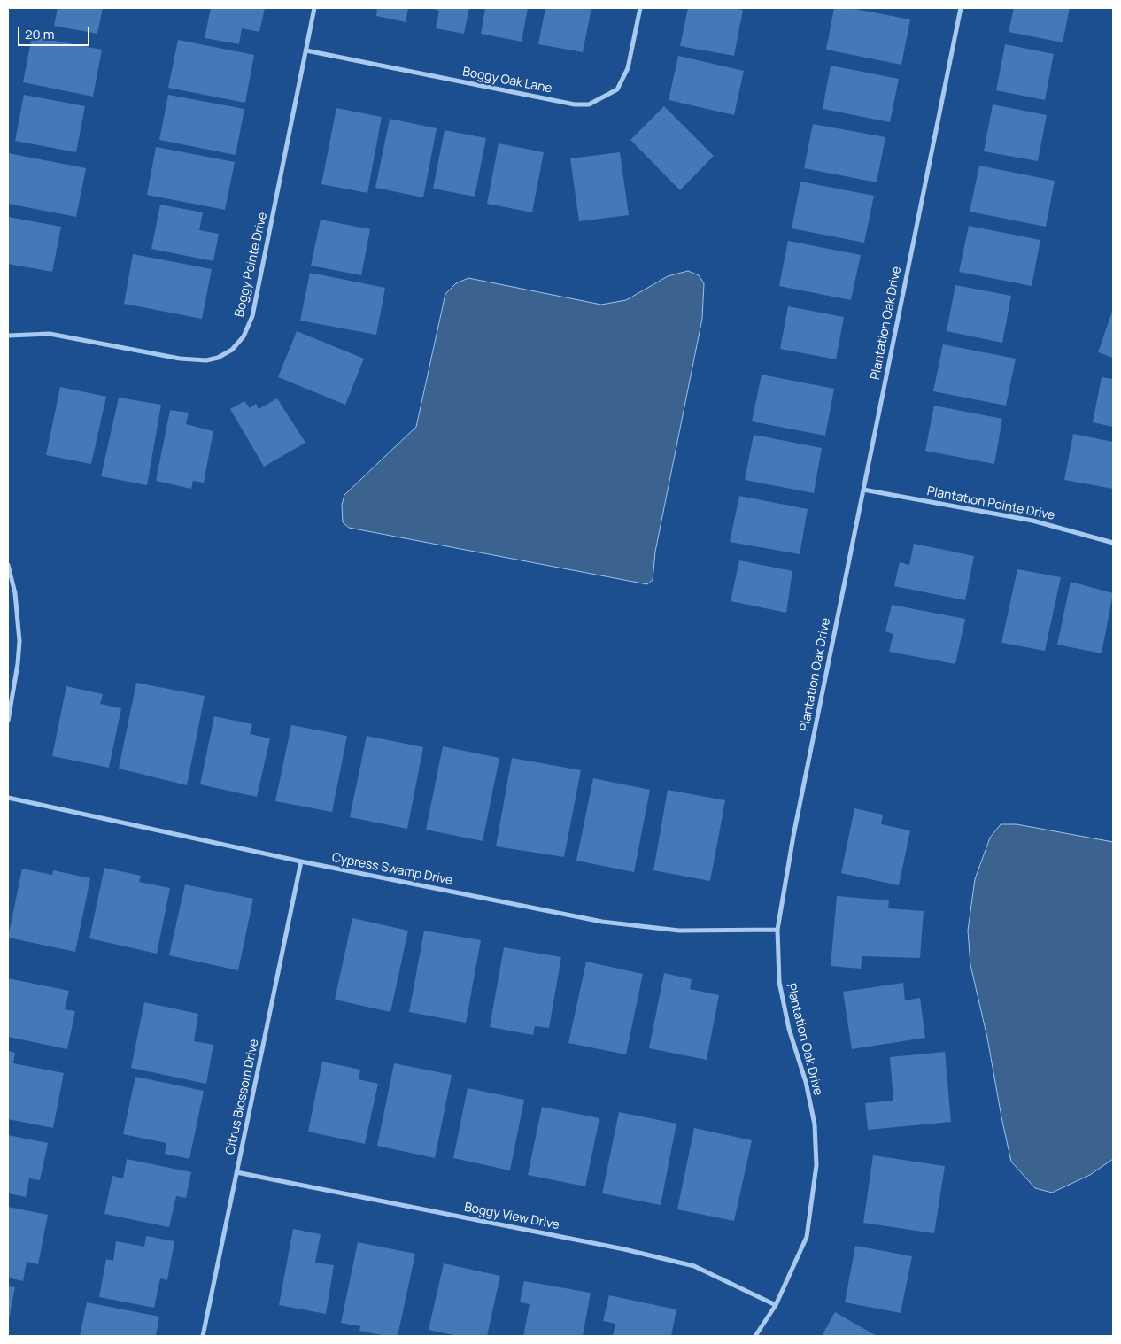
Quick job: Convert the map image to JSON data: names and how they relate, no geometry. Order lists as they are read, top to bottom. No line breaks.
{"streets":{"street":["Boggy Oak Lane","Boggy Pointe Drive","Plantation Oak Drive","Plantation Pointe Drive","Cypress Swamp Drive","Citrus Blossom Drive","Boggy View Drive"]},"crossings":[["Boggy Oak Lane","Boggy Pointe Drive"],["Plantation Oak Drive","Plantation Pointe Drive"],["Plantation Oak Drive","Cypress Swamp Drive"],["Plantation Oak Drive","Boggy View Drive"],["Cypress Swamp Drive","Citrus Blossom Drive"],["Citrus Blossom Drive","Boggy View Drive"]],"scale_bar":"20 m"}
